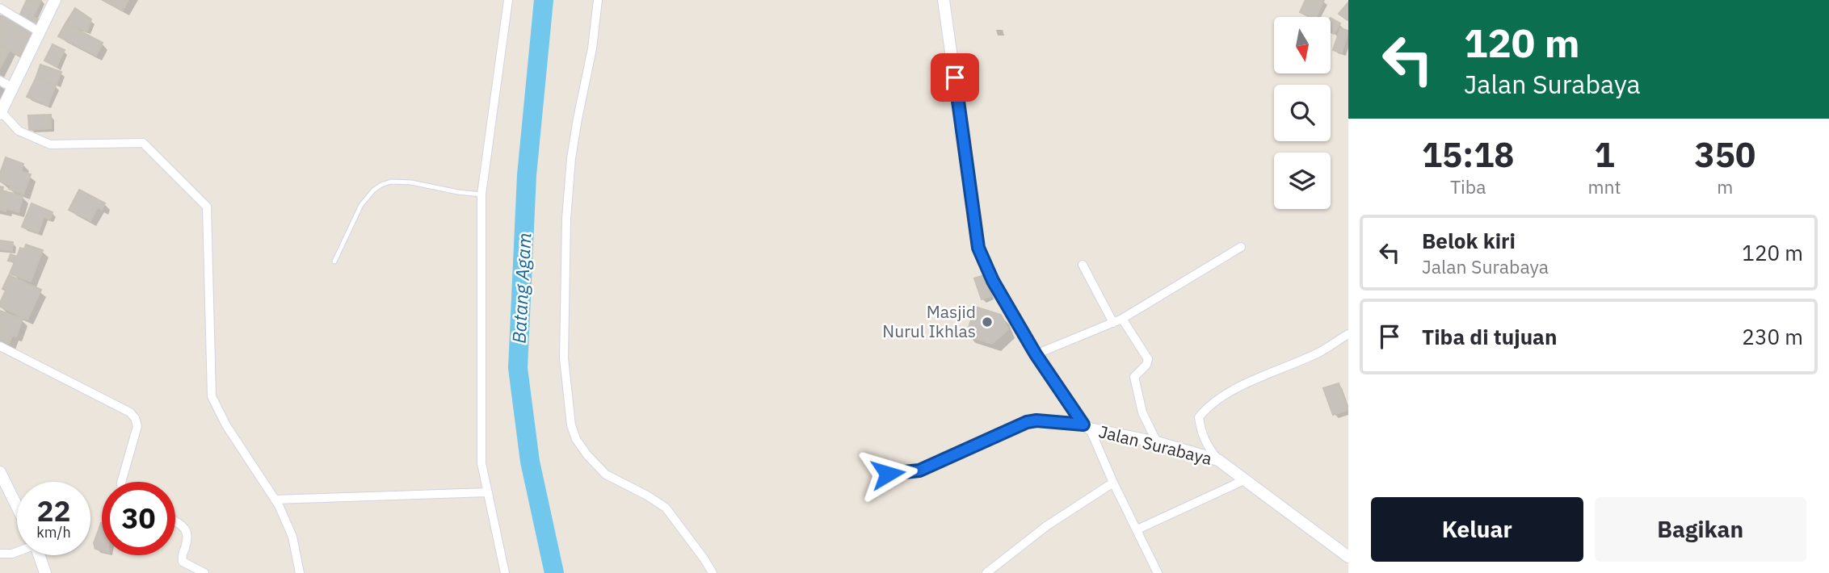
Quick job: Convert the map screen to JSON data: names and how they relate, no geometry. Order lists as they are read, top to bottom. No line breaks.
{"streets":{"street":["Jalan Surabaya"]},"water":["Batang Agam"],"places":["Masjid Nurul Ikhlas"],"north":"bottom","page":{"turn":["120 m","Jalan Surabaya"],"eta":["15:18","Tiba","1","mnt","350","m"],"list":[{"name":"Belok kiri","note":"Jalan Surabaya","value":"120 m"},{"name":"Tiba di tujuan","value":"230 m"}],"speed":"22 km/h","limit":"30","buttons":["Keluar","Bagikan"]}}
